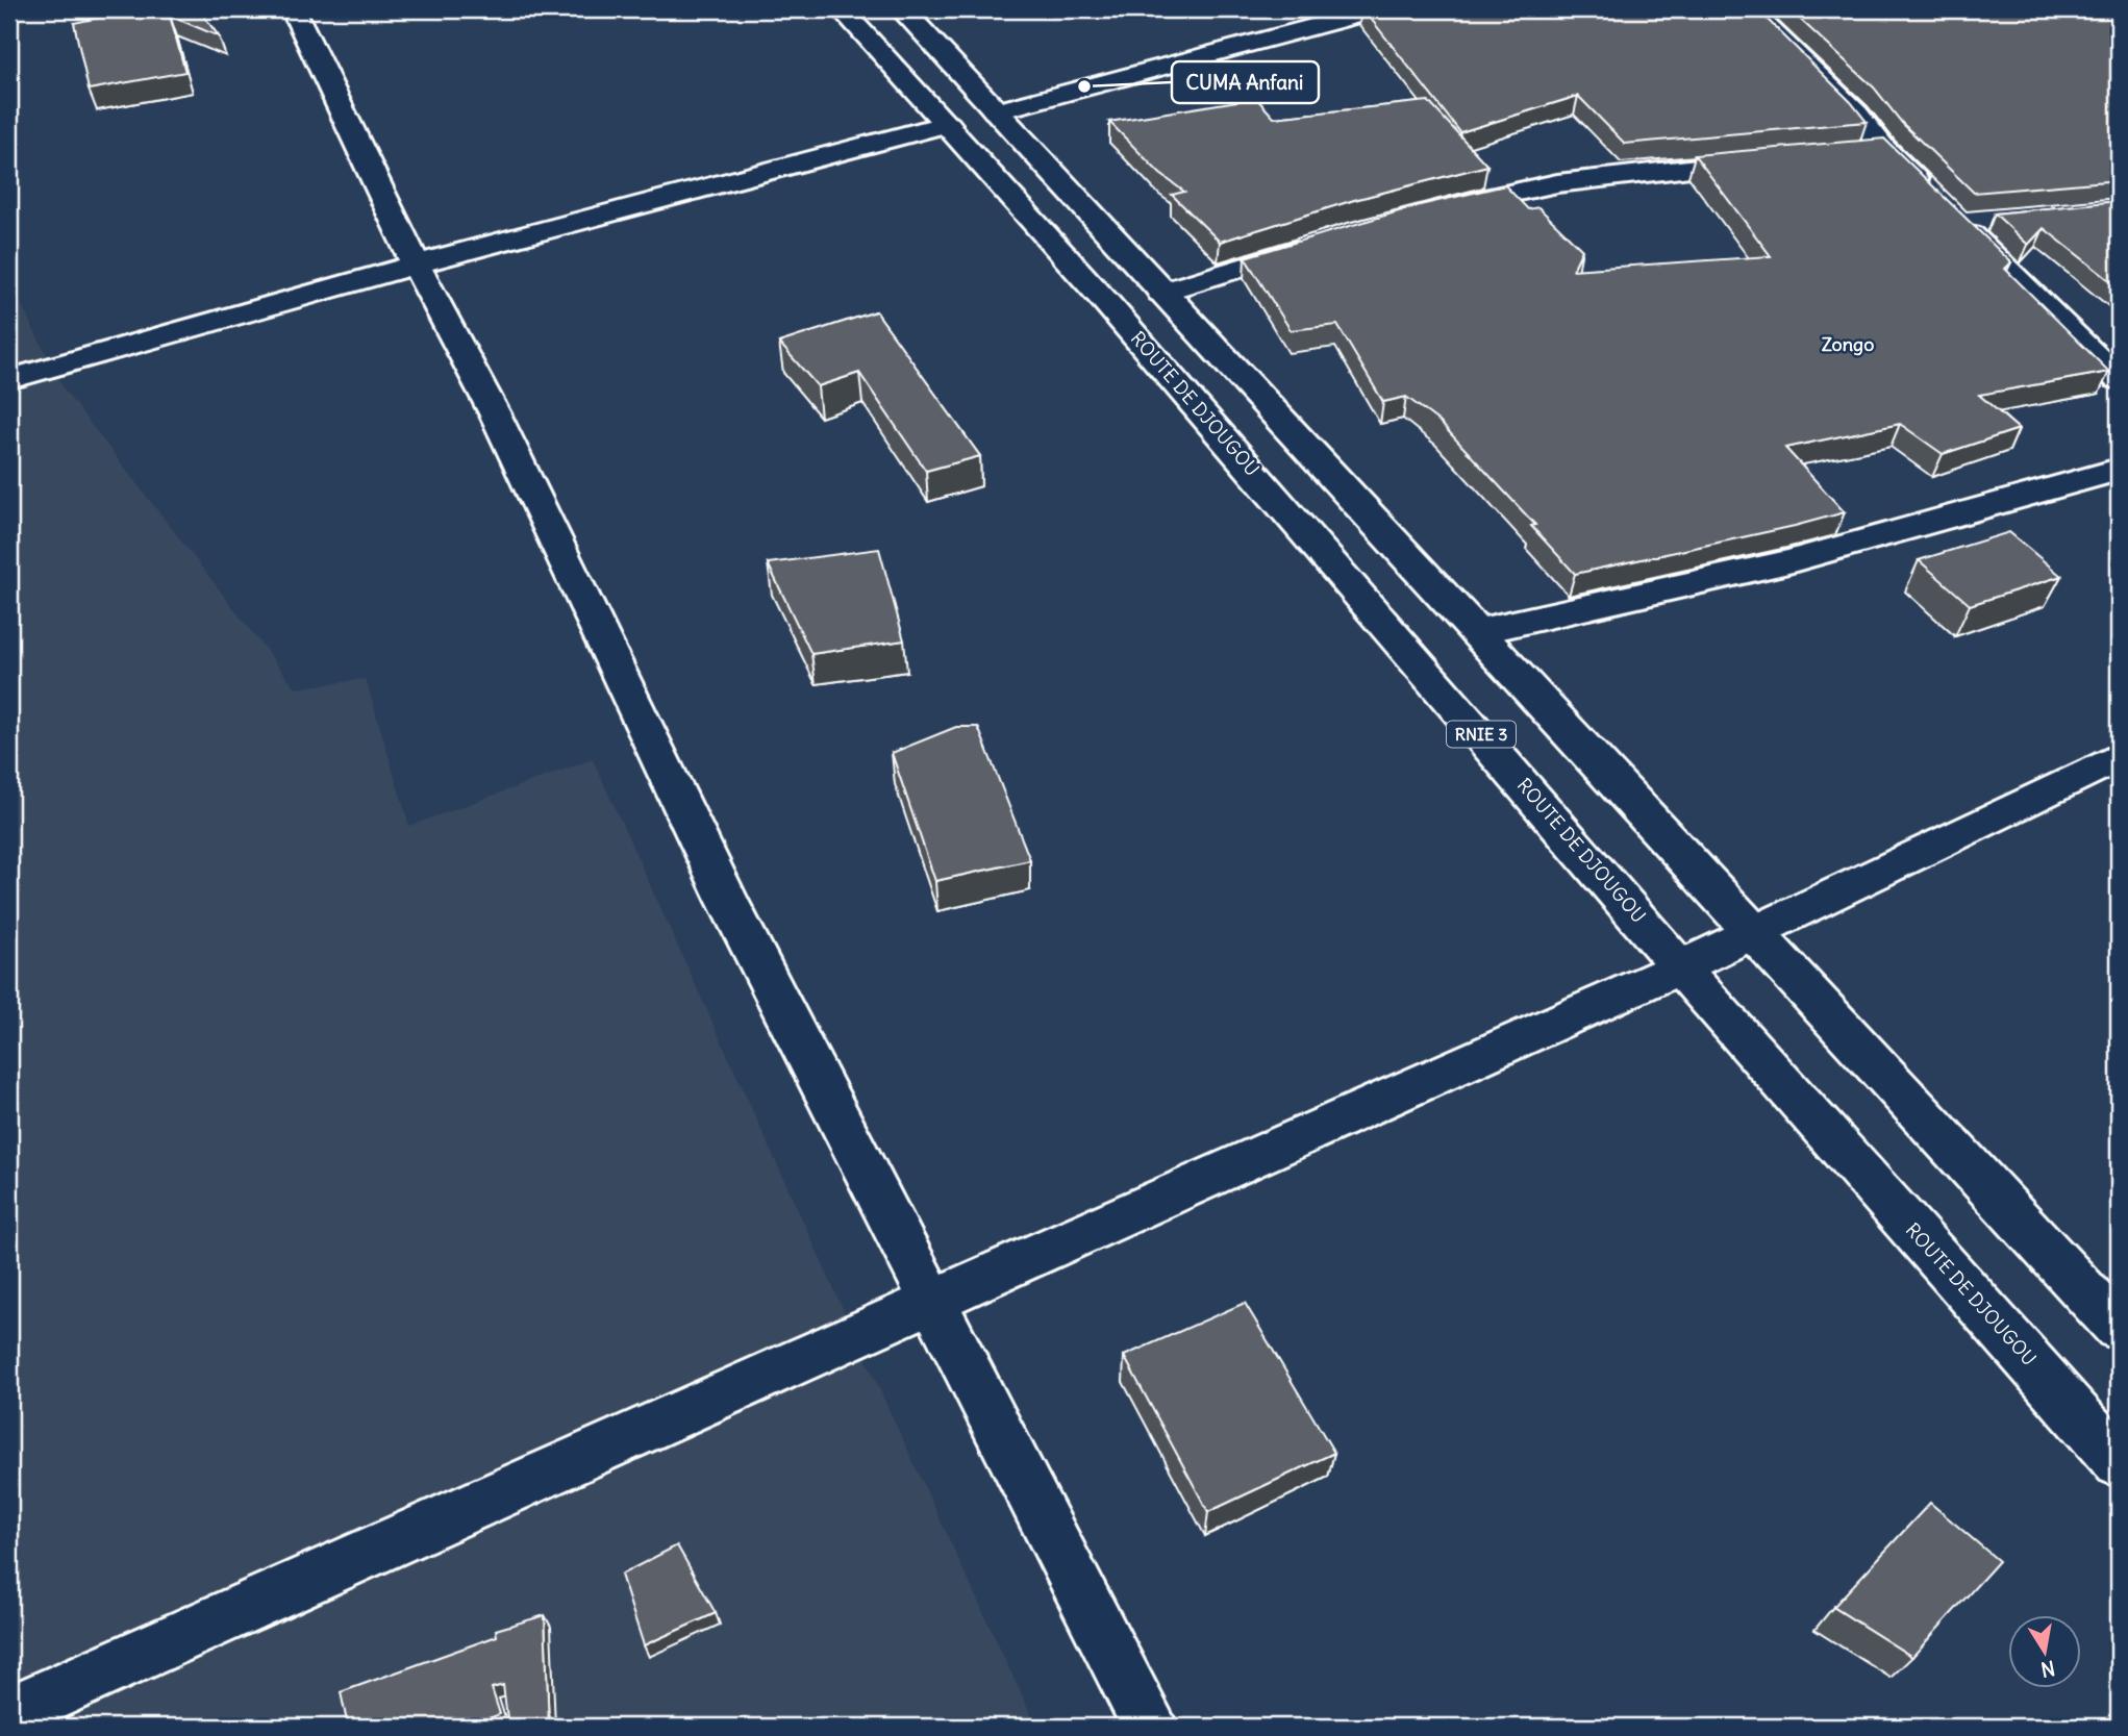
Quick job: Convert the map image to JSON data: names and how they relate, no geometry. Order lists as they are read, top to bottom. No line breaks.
{"streets":{"main road":["ROUTE DE DJOUGOU","RNIE 3"]},"districts":["Zongo"],"places":["CUMA Anfani"],"north":"bottom"}
